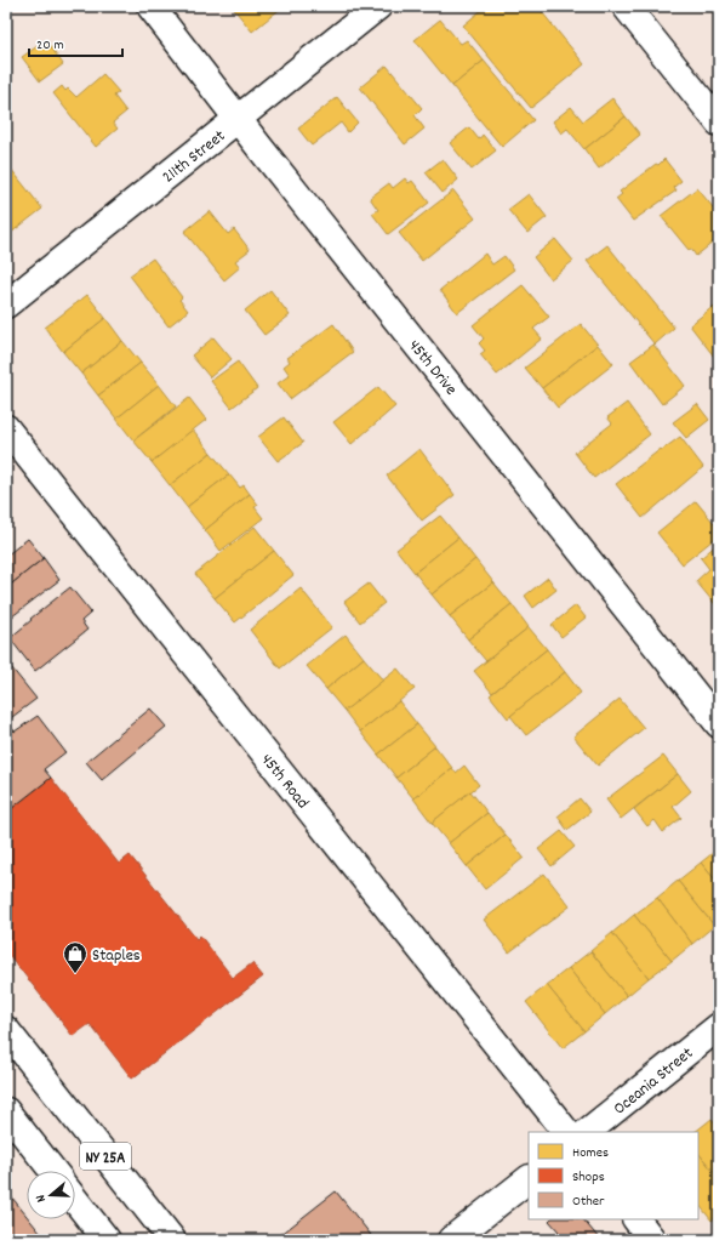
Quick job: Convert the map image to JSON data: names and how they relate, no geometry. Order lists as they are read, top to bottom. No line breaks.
{"streets":{"street":["211th Street","45th Drive","45th Road","Oceania Street","NY 25A"]},"crossings":[["211th Street","45th Drive"]],"places":{"shop":["Staples"]},"legend":["Homes","Shops","Other"],"scale_bar":"20 m","north":"left"}
